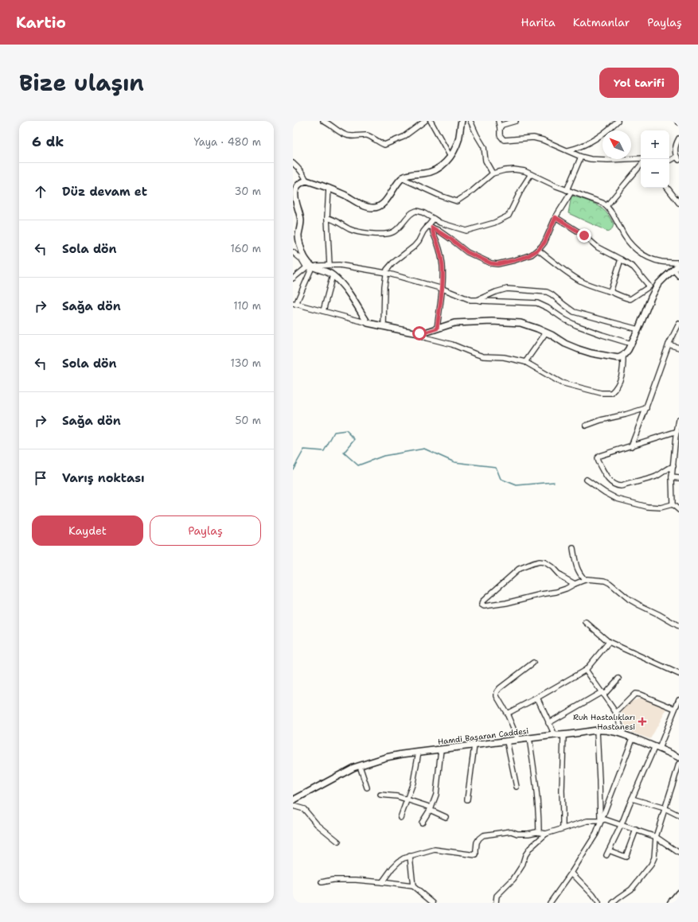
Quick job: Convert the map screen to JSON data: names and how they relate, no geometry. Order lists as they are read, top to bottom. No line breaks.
{"streets":{"street":["Hamdi Başaran Caddesi"]},"places":{"health":["Ruh Hastalıkları Hastanesi"]},"north":"top left","page":{"header":"Kartio","nav":["Harita","Katmanlar","Paylaş"],"title":"Bize ulaşın","buttons":["Yol tarifi",["Kaydet","Paylaş"]],"heading":["6 dk","Yaya · 480 m"],"map_buttons":["+","−"],"list":[["Düz devam et","30 m"],["Sola dön","160 m"],["Sağa dön","110 m"],["Sola dön","130 m"],["Sağa dön","50 m"],"Varış noktası"]}}
